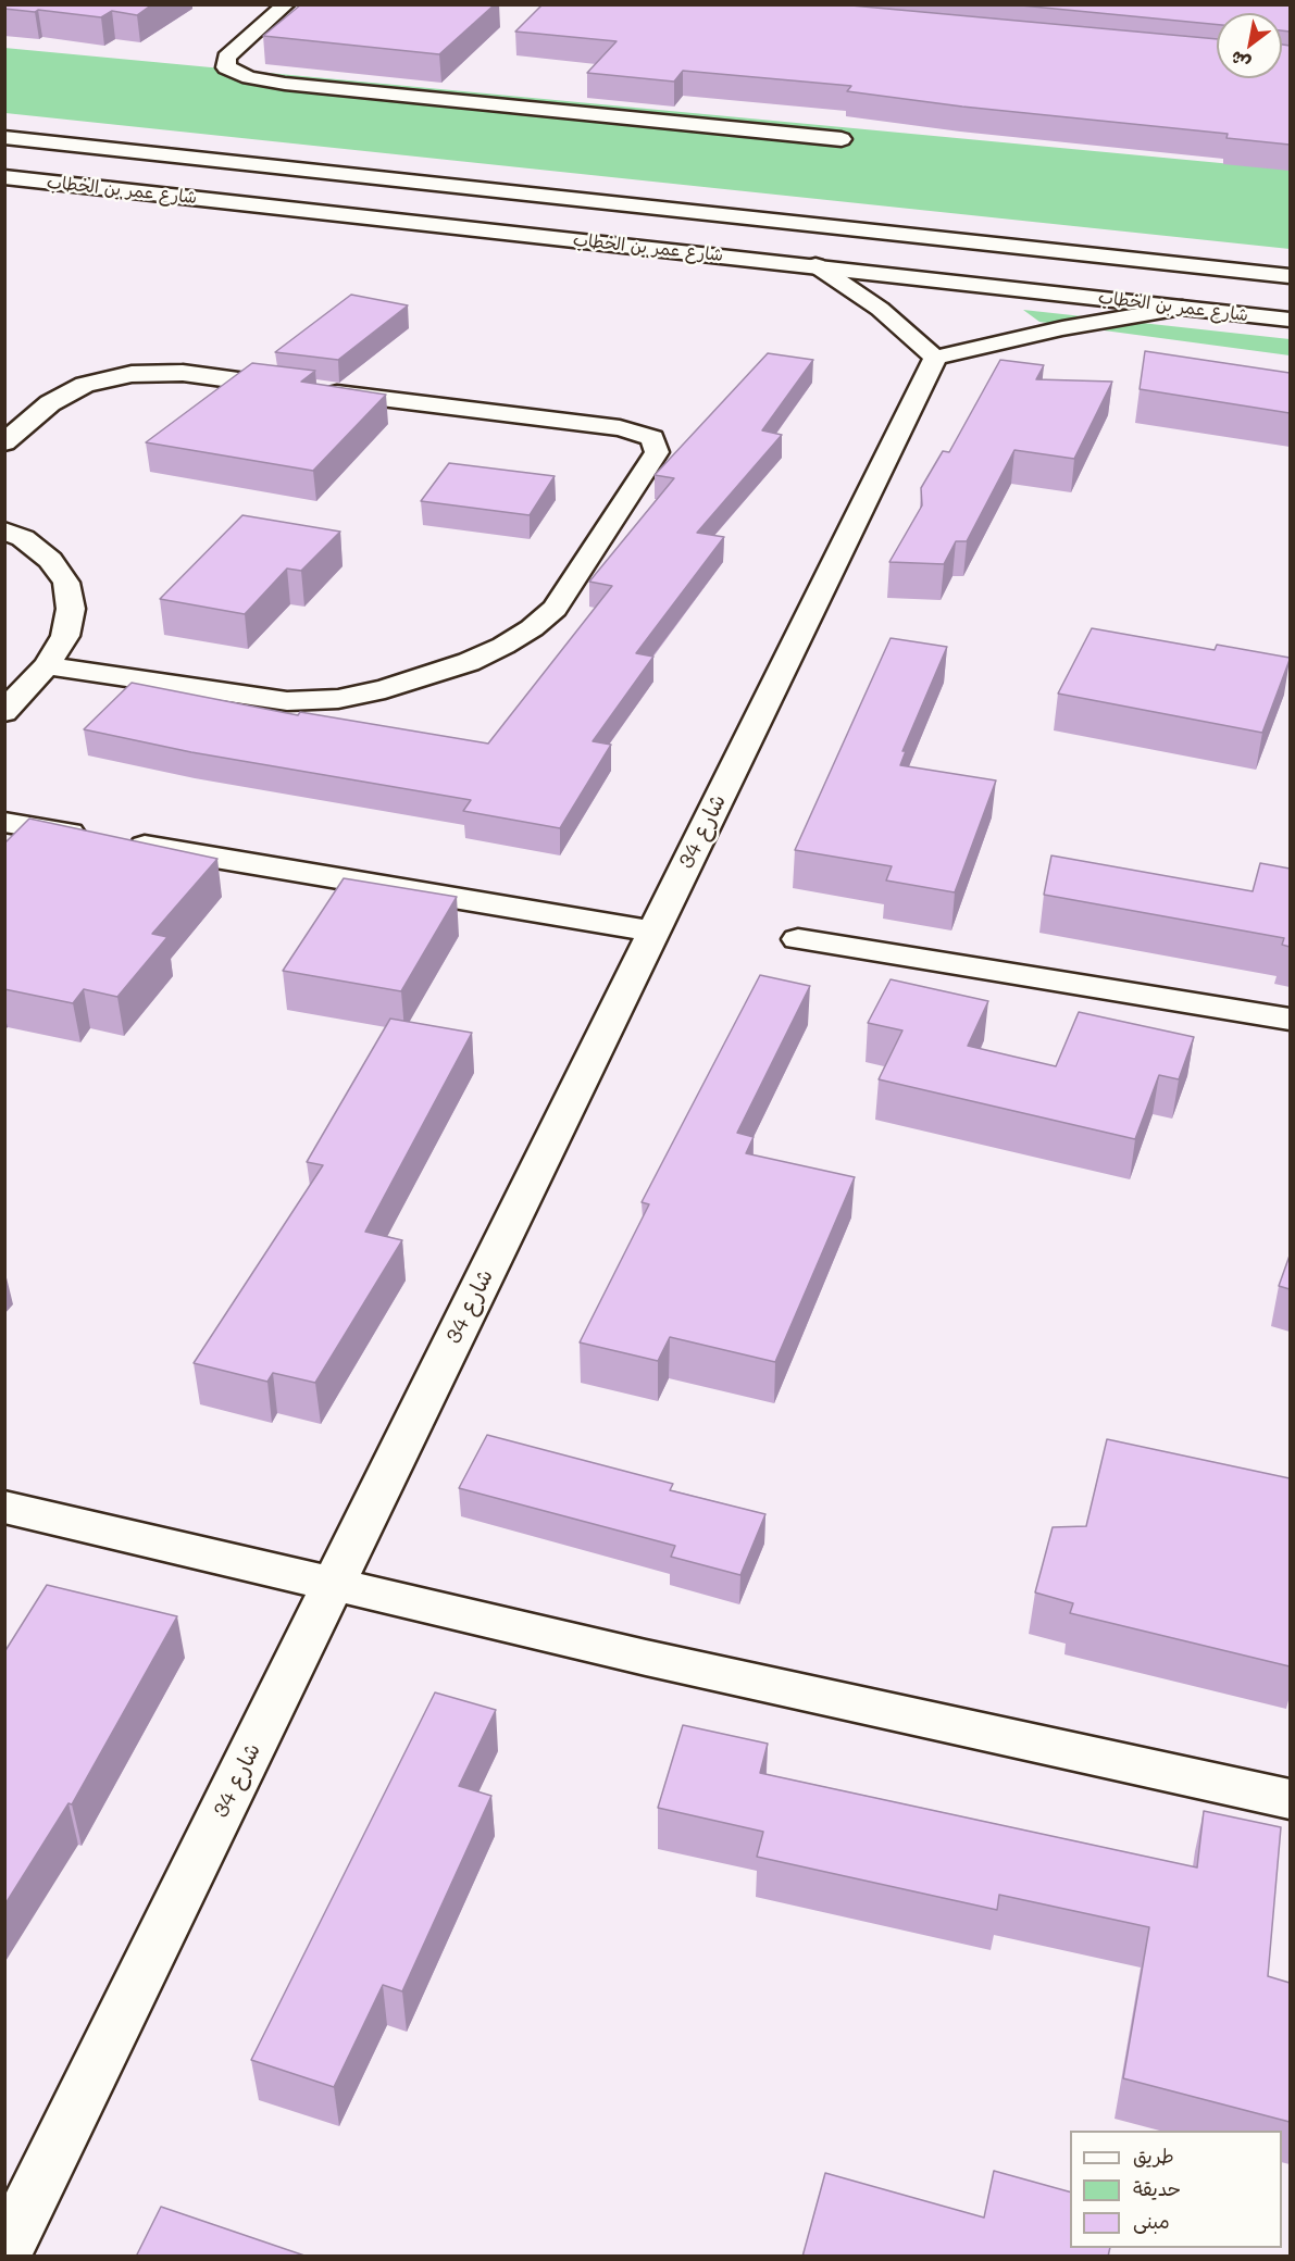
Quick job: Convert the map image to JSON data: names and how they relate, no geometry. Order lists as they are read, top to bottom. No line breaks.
{"streets":{"street":["شارع عمر بن الخطاب","شارع 34"]},"legend":["طريق","حديقة","مبنى"],"north":"bottom left"}
